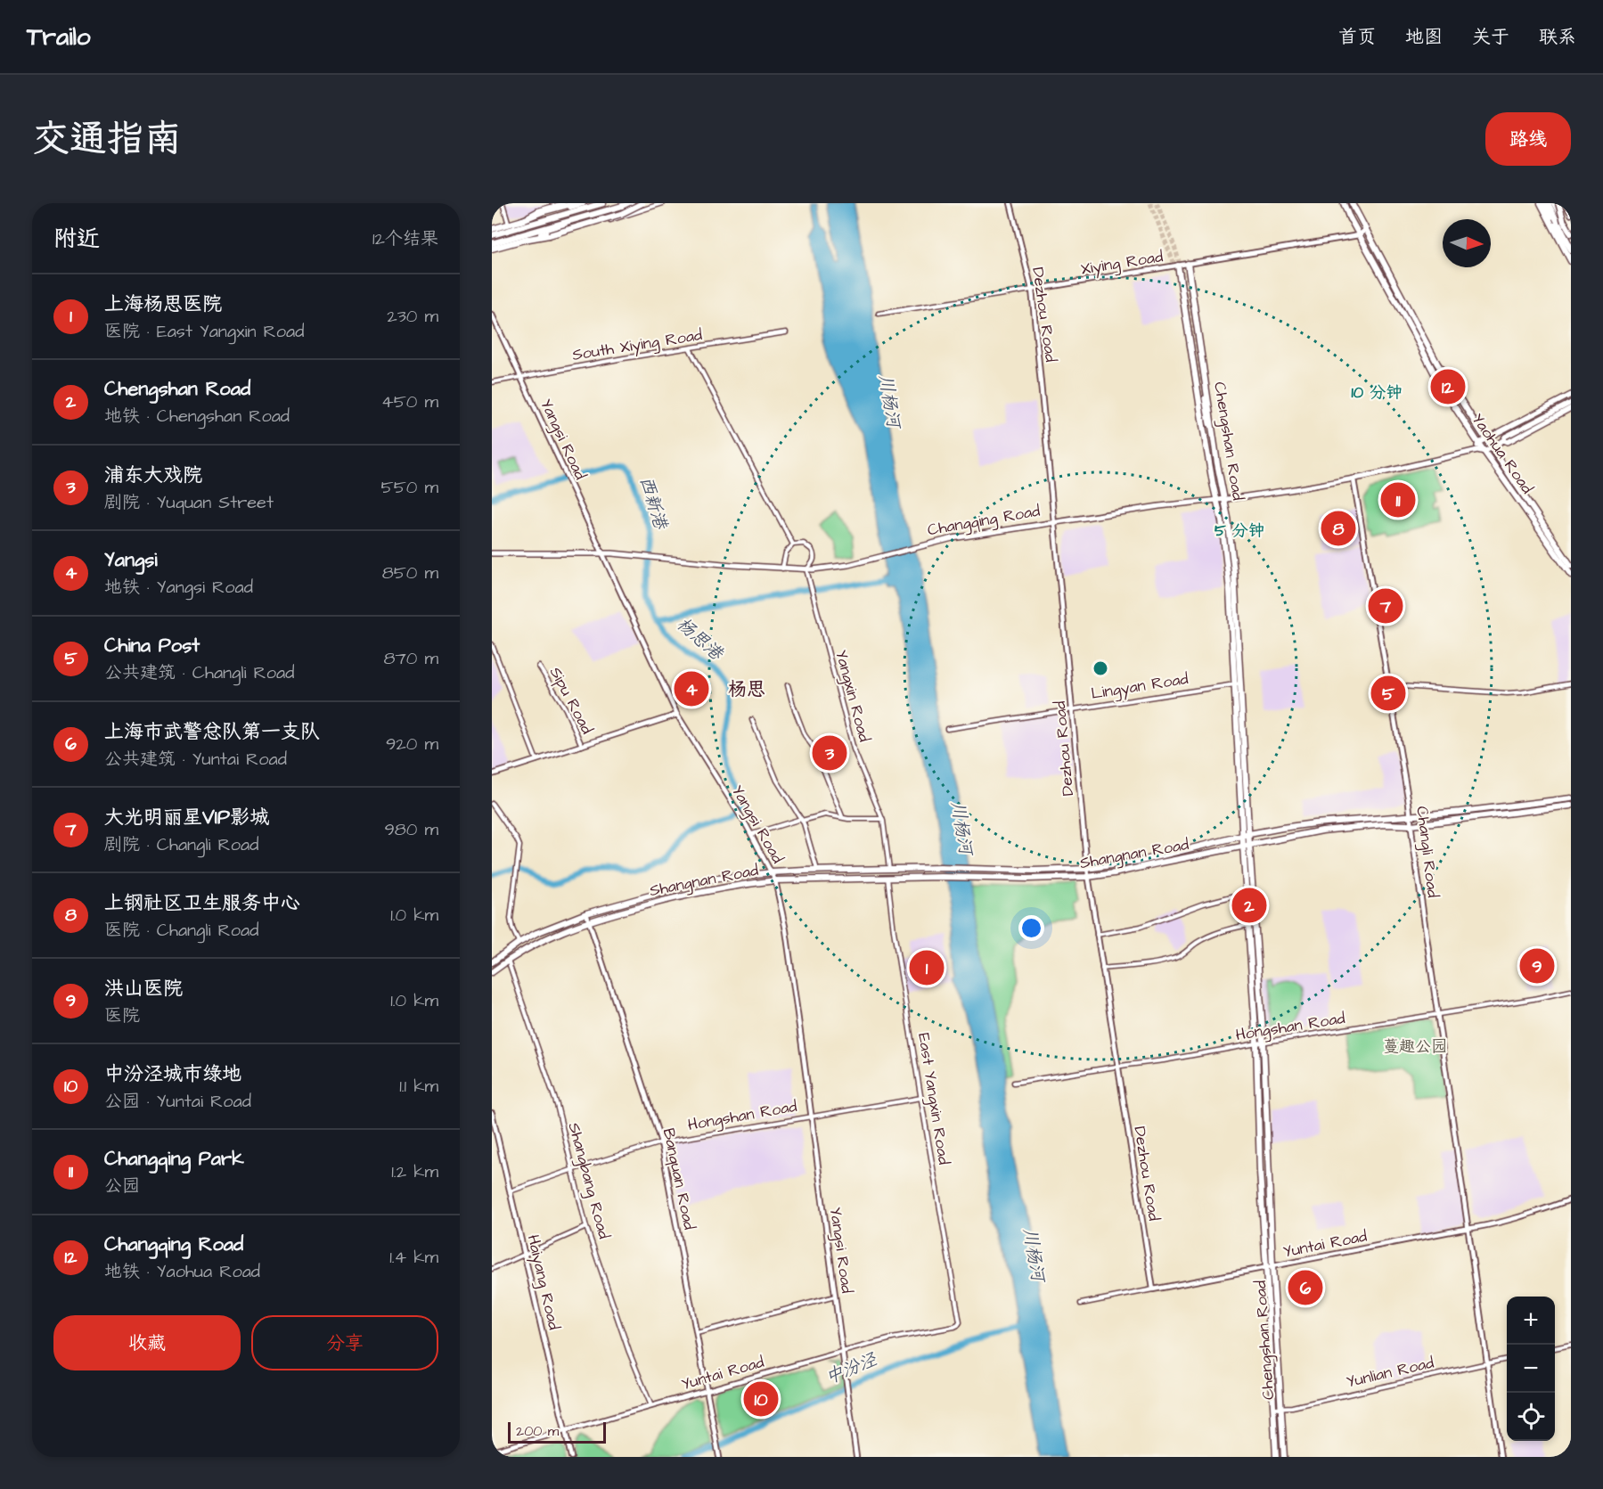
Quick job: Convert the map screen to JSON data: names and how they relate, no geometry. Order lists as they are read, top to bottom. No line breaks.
{"streets":{"main road":["Chengshan Road","Yaohua Road","Changqing Road","Shangnan Road"],"street":["Xiying Road","Dezhou Road","South Xiying Road","Yangsi Road","Lingyan Road","Yangxin Road","Sipu Road","Changli Road","Hongshan Road","East Yangxin Road","Banquan Road","Shangbang Road","Yuntai Road","Haiyang Road","Yunlian Road"]},"crossings":[["Xiying Road","Dezhou Road"],["Xiying Road","Chengshan Road"],["Xiying Road","Yaohua Road"],["Dezhou Road","Changqing Road"],["Dezhou Road","Lingyan Road"],["Dezhou Road","Shangnan Road"],["Dezhou Road","Hongshan Road"],["Dezhou Road","Yuntai Road"],["South Xiying Road","Yangsi Road"],["Yangsi Road","Changqing Road"],["Yangsi Road","Shangnan Road"],["Yangsi Road","Hongshan Road"],["Yangsi Road","Yuntai Road"],["Chengshan Road","Changqing Road"],["Chengshan Road","Lingyan Road"],["Chengshan Road","Shangnan Road"],["Chengshan Road","Hongshan Road"],["Chengshan Road","Yuntai Road"],["Chengshan Road","Yunlian Road"],["Yaohua Road","Changqing Road"],["Changqing Road","Yangxin Road"],["Changqing Road","Changli Road"],["Yangxin Road","Shangnan Road"],["Changli Road","Shangnan Road"],["Changli Road","Hongshan Road"],["Changli Road","Yuntai Road"],["Changli Road","Yunlian Road"],["Shangnan Road","East Yangxin Road"],["Shangnan Road","Banquan Road"],["Shangnan Road","Shangbang Road"],["Hongshan Road","East Yangxin Road"],["Hongshan Road","Banquan Road"],["Hongshan Road","Shangbang Road"],["Hongshan Road","Haiyang Road"],["East Yangxin Road","Yuntai Road"],["Banquan Road","Yuntai Road"],["Shangbang Road","Yuntai Road"],["Yuntai Road","Haiyang Road"]],"districts":["杨思"],"water":["川杨河","西新港","杨思港","中汾泾"],"parks":["蔓趣公园"],"scale_bar":"200 m","north":"right","page":{"header":"Trailo","nav":["首页","地图","关于","联系"],"title":"交通指南","buttons":["路线",["收藏","分享"]],"heading":["附近","12个结果"],"list":[{"mark":"1","name":"上海杨思医院","note":"医院 · East Yangxin Road","value":"230 m"},{"mark":"2","name":"Chengshan Road","note":"地铁 · Chengshan Road","value":"450 m"},{"mark":"3","name":"浦东大戏院","note":"剧院 · Yuquan Street","value":"550 m"},{"mark":"4","name":"Yangsi","note":"地铁 · Yangsi Road","value":"850 m"},{"mark":"5","name":"China Post","note":"公共建筑 · Changli Road","value":"870 m"},{"mark":"6","name":"上海市武警总队第一支队","note":"公共建筑 · Yuntai Road","value":"920 m"},{"mark":"7","name":"大光明丽星VIP影城","note":"剧院 · Changli Road","value":"980 m"},{"mark":"8","name":"上钢社区卫生服务中心","note":"医院 · Changli Road","value":"1.0 km"},{"mark":"9","name":"洪山医院","note":"医院","value":"1.0 km"},{"mark":"10","name":"中汾泾城市绿地","note":"公园 · Yuntai Road","value":"1.1 km"},{"mark":"11","name":"Changqing Park","note":"公园","value":"1.2 km"},{"mark":"12","name":"Changqing Road","note":"地铁 · Yaohua Road","value":"1.4 km"}],"pins":["12","11","8","7","4","5","3","2","9","1","6","10"],"map_buttons":["+","−"],"scale":"200 m"},"rings":["10 分钟","5 分钟"]}
